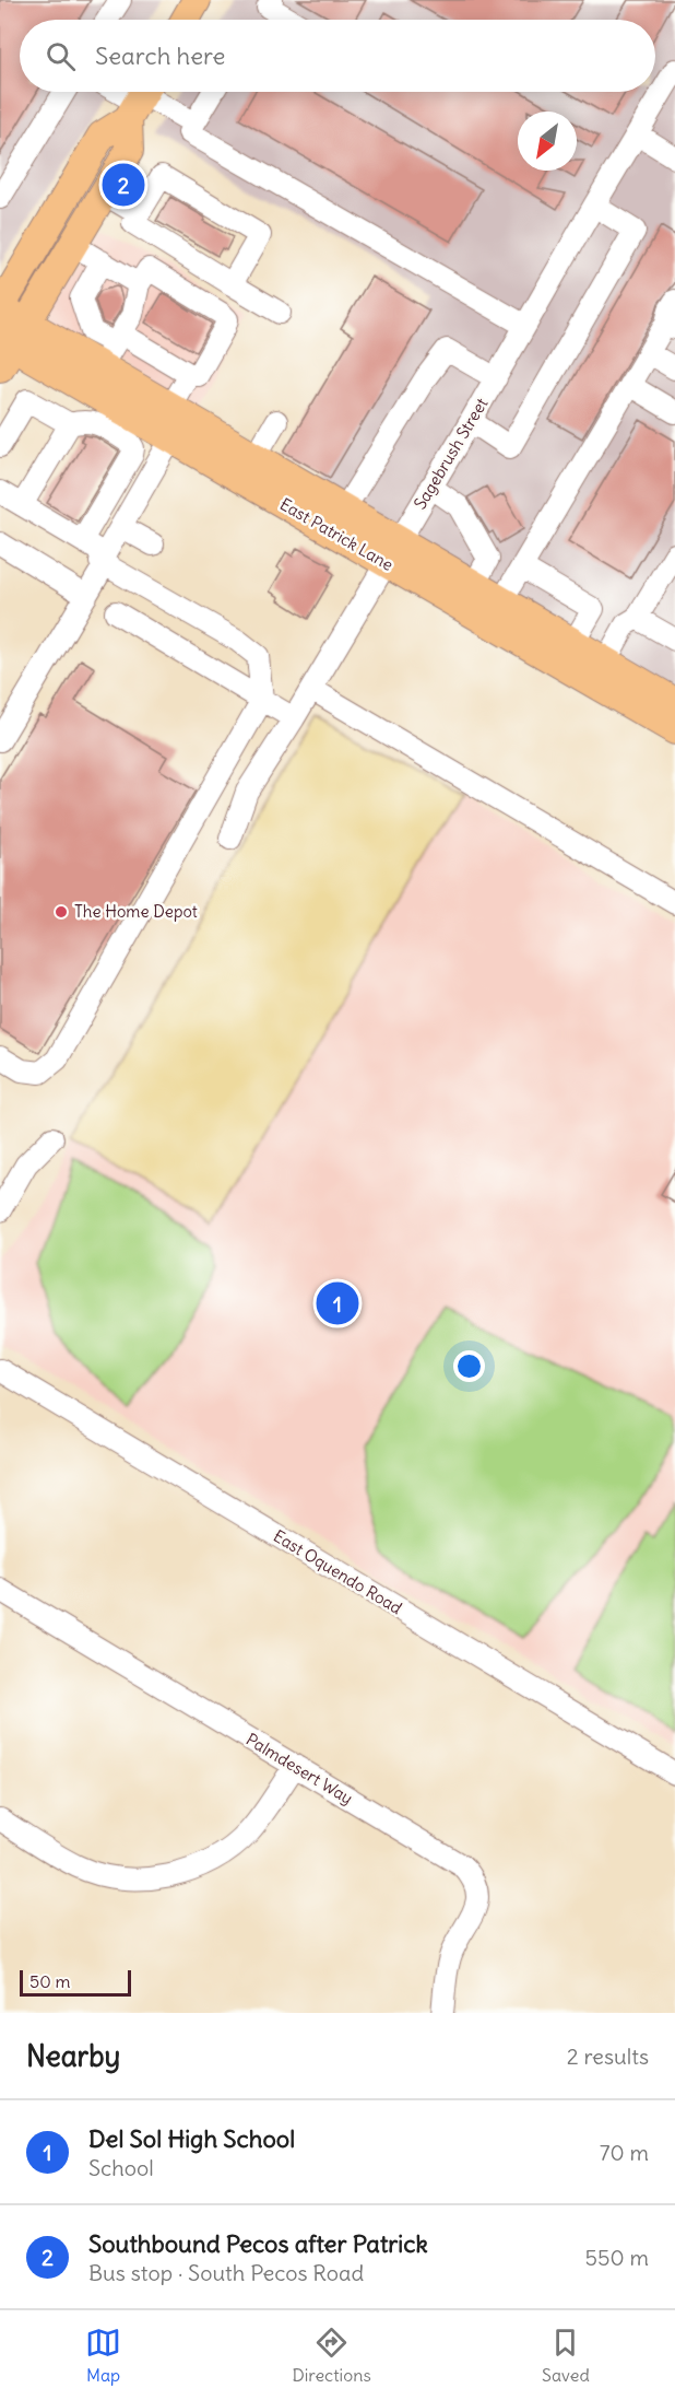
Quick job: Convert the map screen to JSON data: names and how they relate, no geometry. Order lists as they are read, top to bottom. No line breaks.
{"streets":{"main road":["East Patrick Lane"],"street":["Sagebrush Street","East Oquendo Road","Palmdesert Way"]},"crossings":[["Sagebrush Street","East Patrick Lane"]],"places":["The Home Depot"],"scale_bar":"50 m","north":"bottom left","page":{"search":"Search here","pins":["2","1"],"scale":"50 m","heading":["Nearby","2 results"],"list":[{"mark":"1","name":"Del Sol High School","note":"School","value":"70 m"},{"mark":"2","name":"Southbound Pecos after Patrick","note":"Bus stop · South Pecos Road","value":"550 m"}],"nav":["Map","Directions","Saved"]}}
